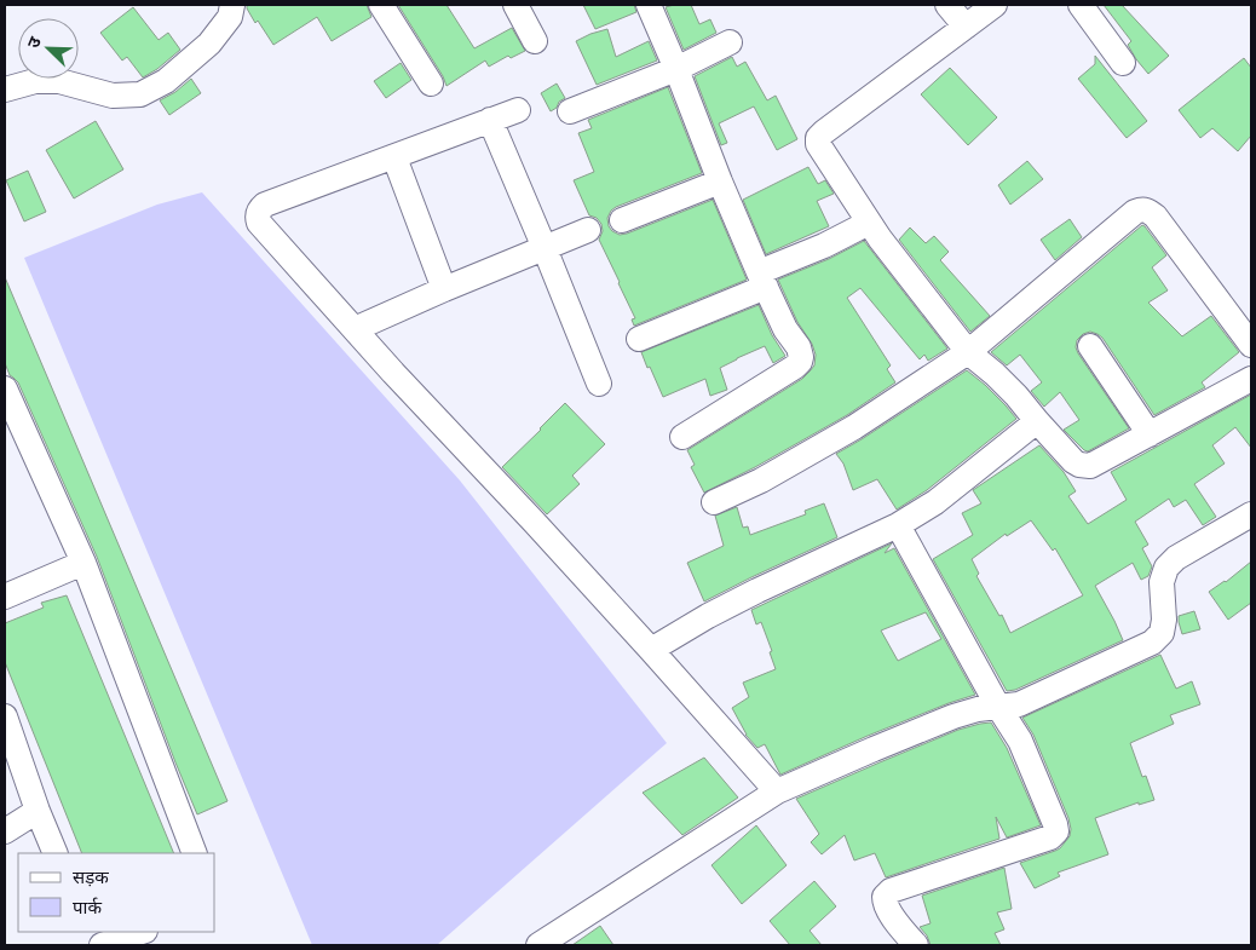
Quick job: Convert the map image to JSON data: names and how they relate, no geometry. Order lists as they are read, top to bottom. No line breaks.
{"legend":["सड़क","पार्क"],"north":"top left"}
